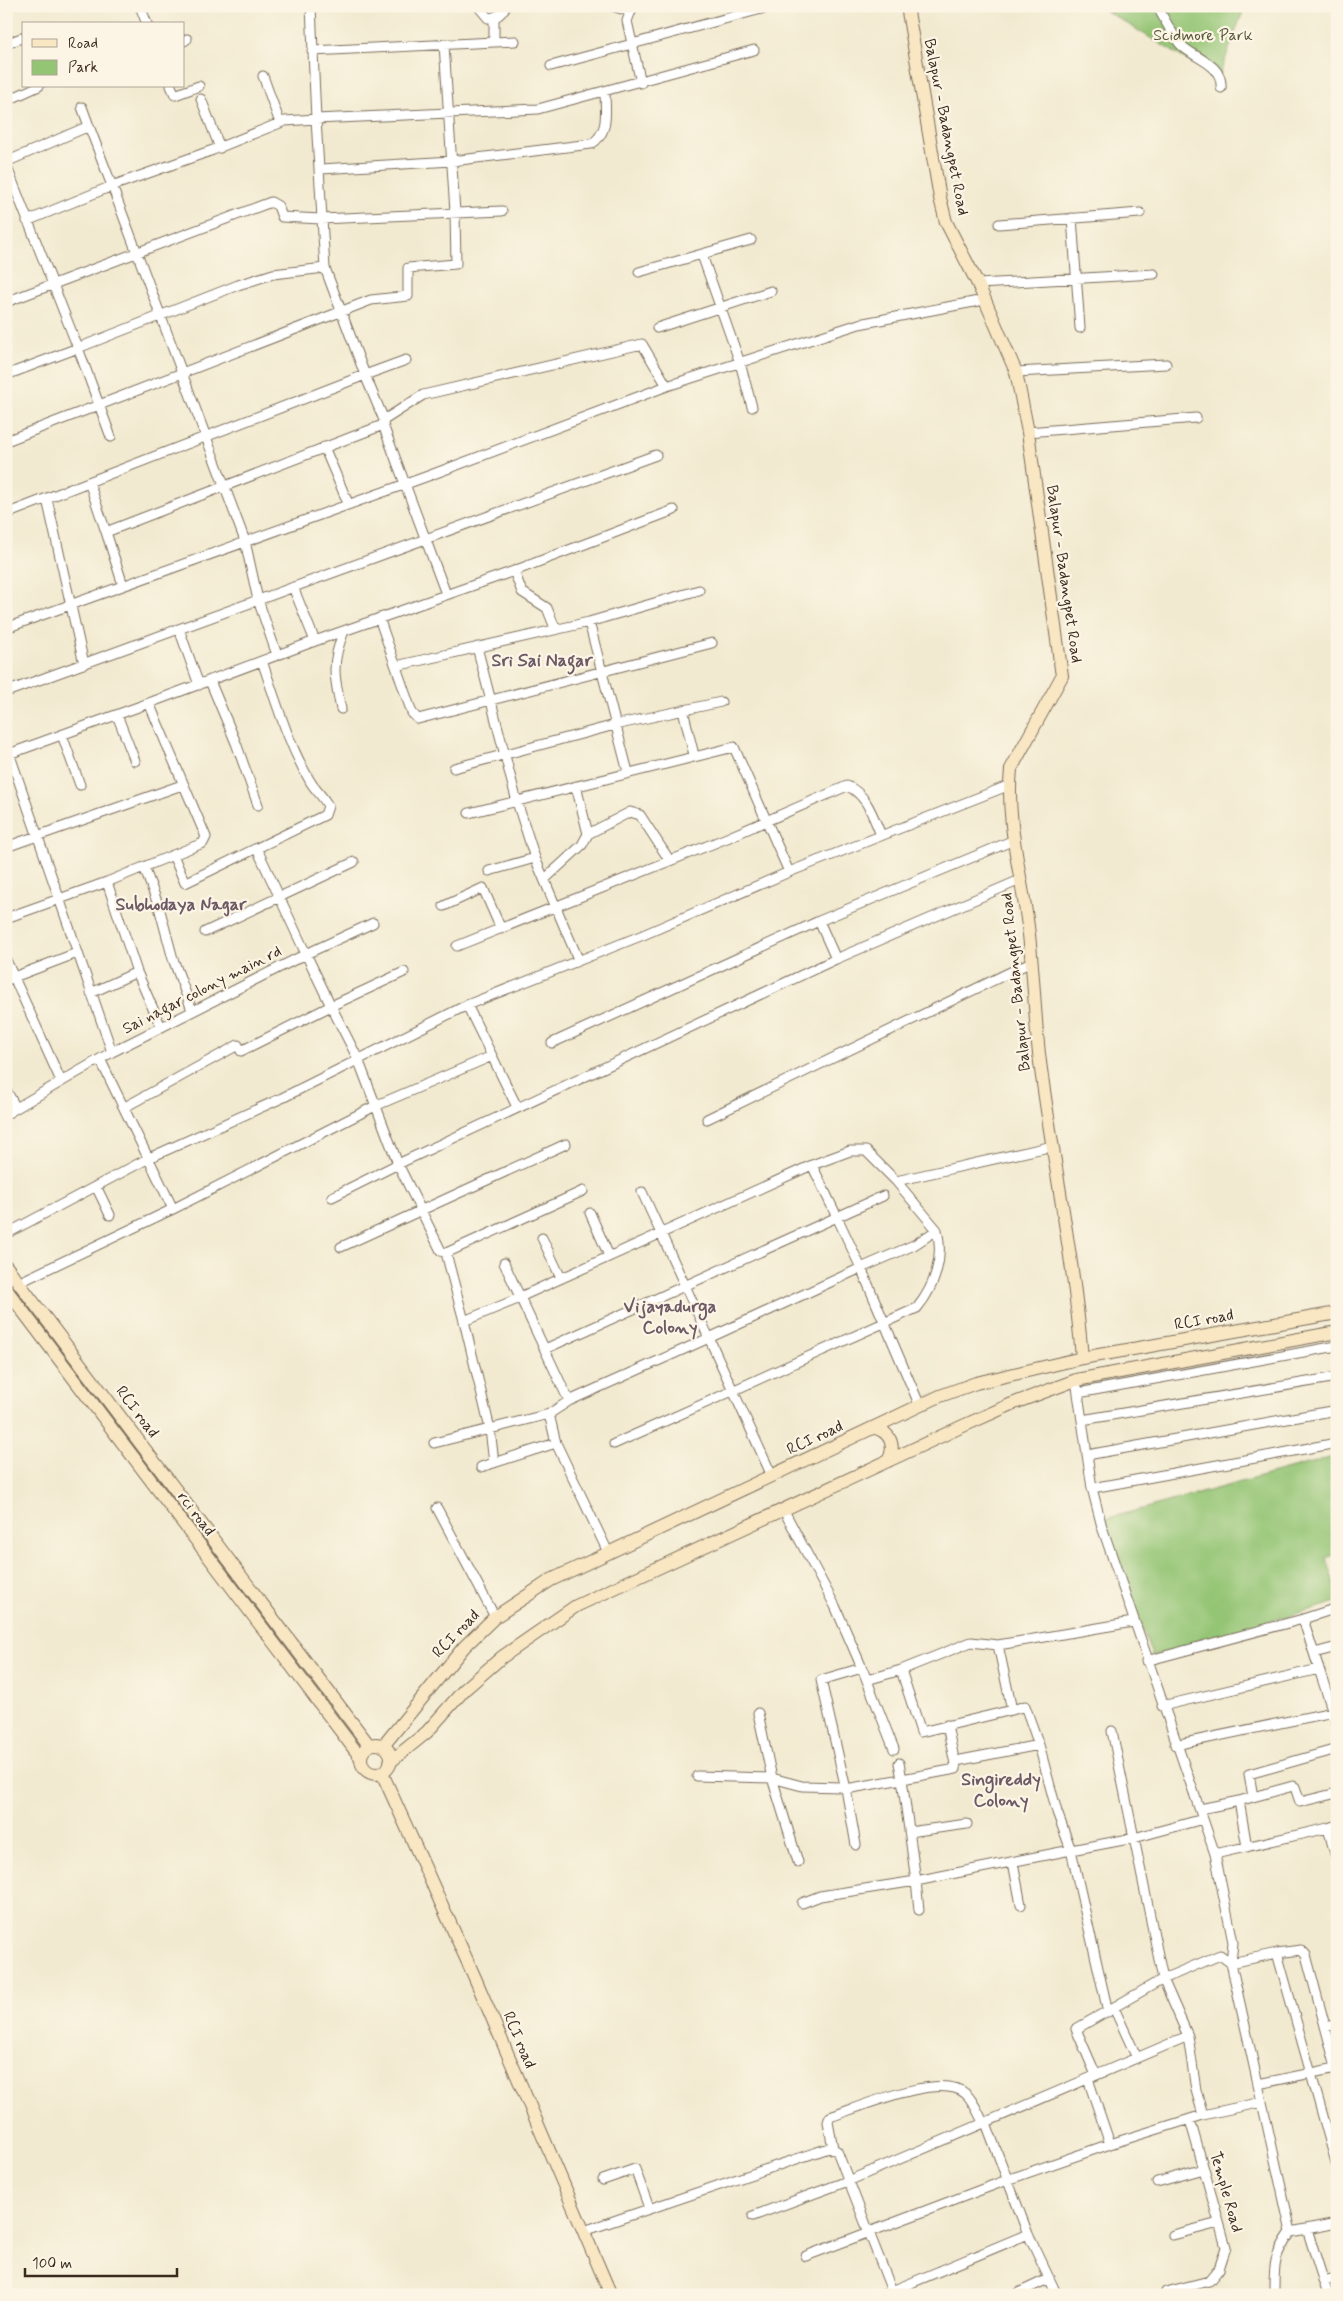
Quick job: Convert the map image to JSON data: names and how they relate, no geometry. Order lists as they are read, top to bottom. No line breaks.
{"streets":{"main road":["Balapur - Badangpet Road","RCI road","rci road"],"street":["Sai nagar colony main rd","Temple Road"]},"crossings":[["Balapur - Badangpet Road","RCI road"],["RCI road","rci road"]],"districts":["Sri Sai Nagar","Subhodaya Nagar","Vijayadurga Colony","Singireddy Colony"],"parks":["Scidmore Park"],"legend":["Road","Park"],"scale_bar":"100 m"}
